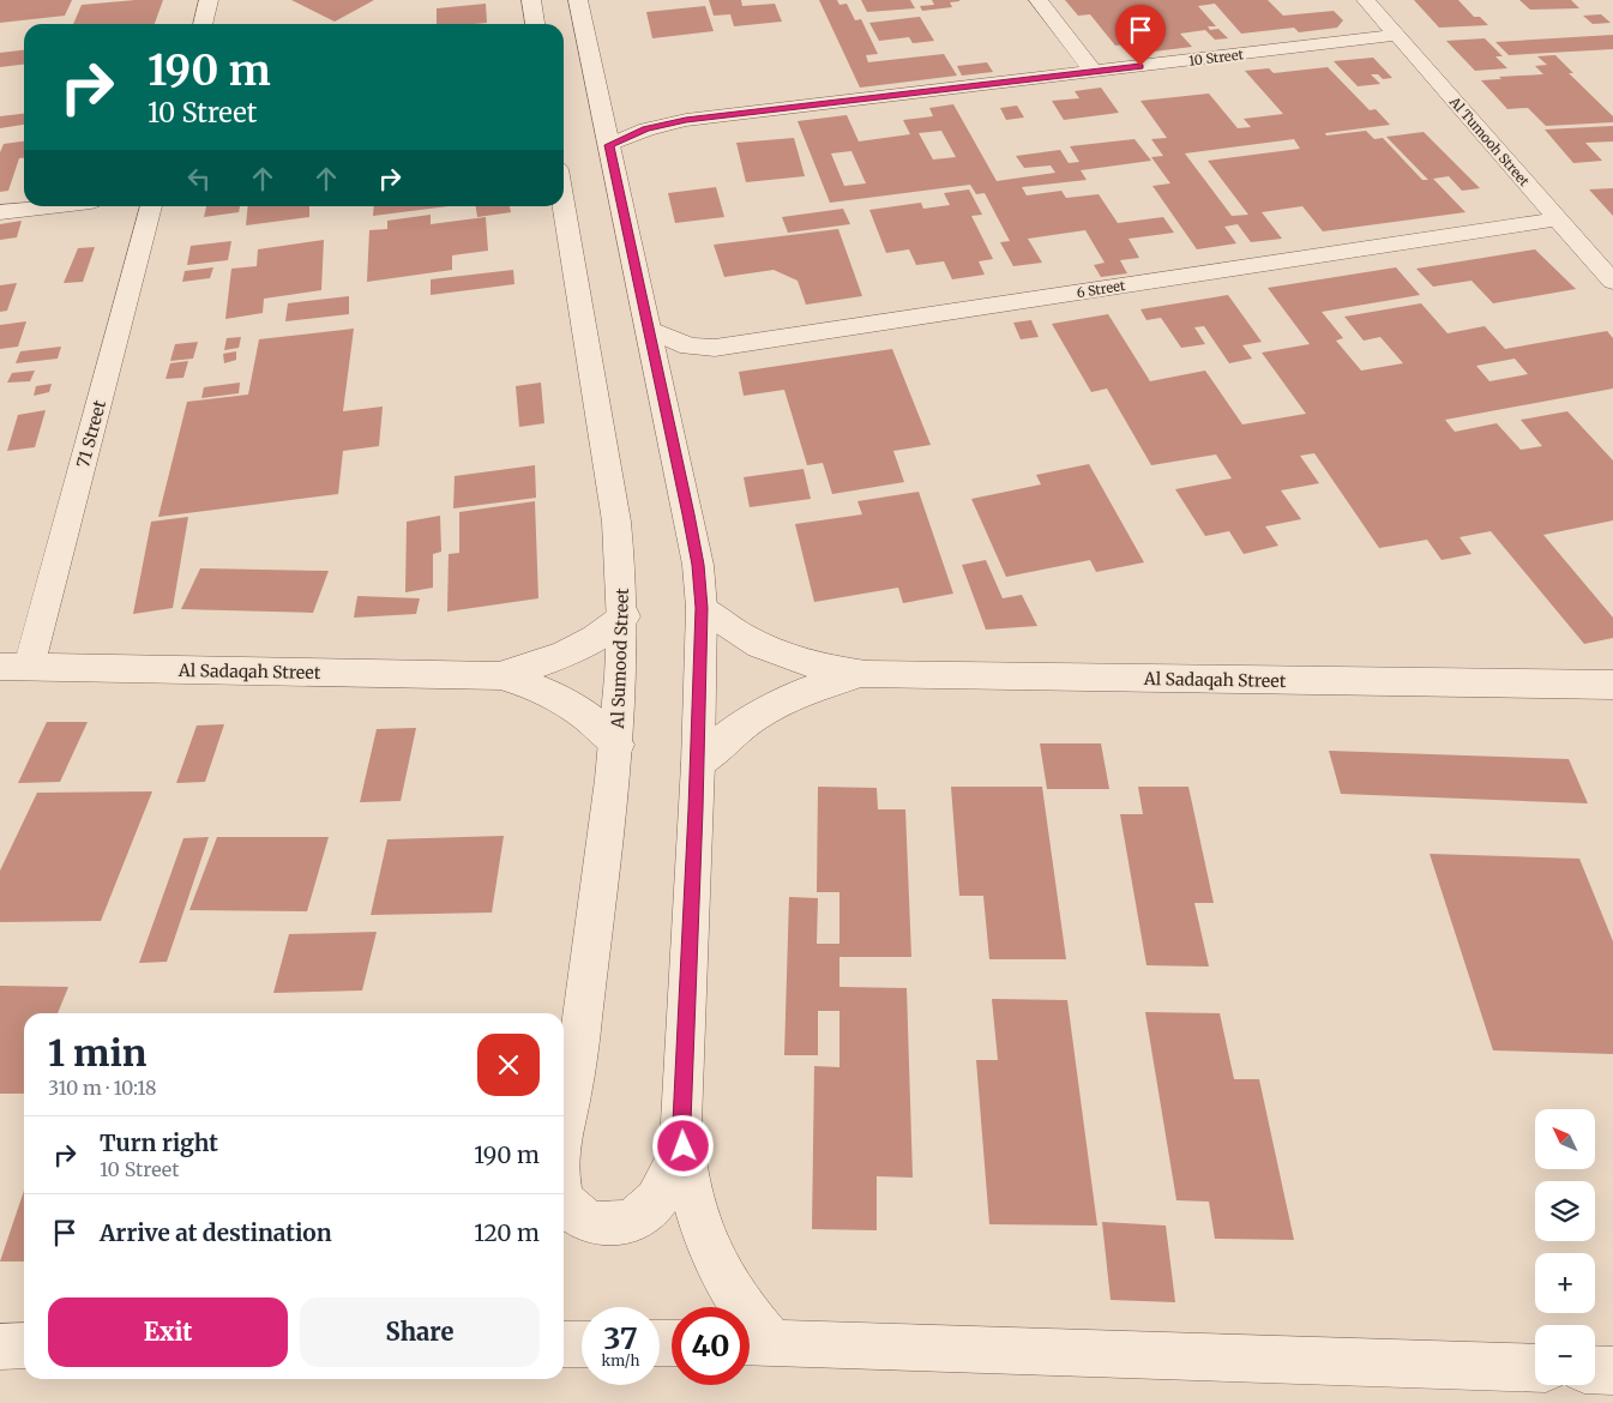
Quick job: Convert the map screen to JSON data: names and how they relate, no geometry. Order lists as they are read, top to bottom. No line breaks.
{"streets":{"street":["10 Street","Al Tumooh Street","6 Street","71 Street","Al Sumood Street","Al Sadaqah Street"]},"crossings":[["10 Street","Al Tumooh Street"],["Al Tumooh Street","6 Street"],["71 Street","Al Sadaqah Street"],["Al Sumood Street","Al Sadaqah Street"]],"north":"top left","page":{"turn":["190 m","10 Street"],"heading":["1 min","310 m · 10:18"],"map_buttons":["+","−"],"list":[{"name":"Turn right","note":"10 Street","value":"190 m"},{"name":"Arrive at destination","value":"120 m"}],"buttons":["Exit","Share"],"speed":"37 km/h","limit":"40"}}
